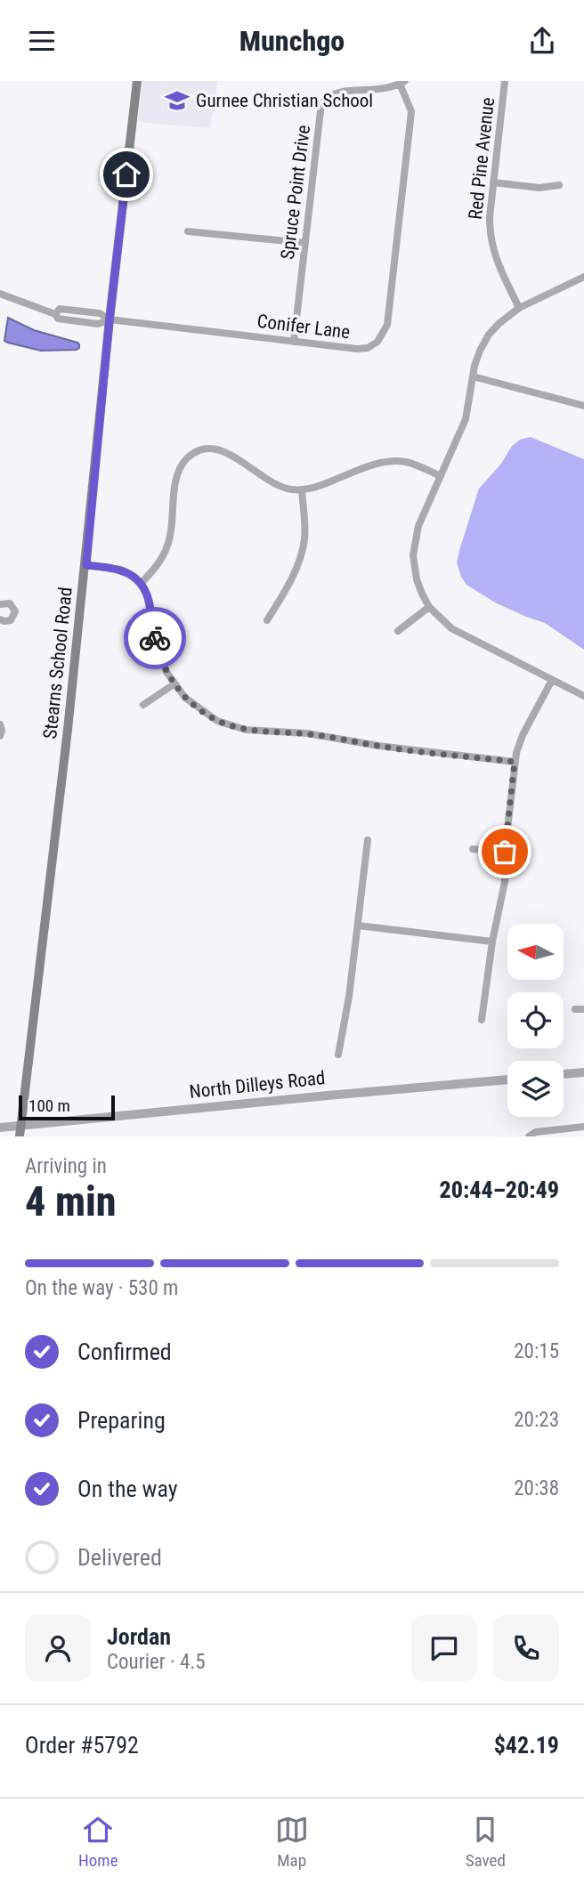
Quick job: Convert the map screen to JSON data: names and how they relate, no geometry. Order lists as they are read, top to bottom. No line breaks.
{"streets":{"main road":["Stearns School Road"],"street":["Red Pine Avenue","Spruce Point Drive","Conifer Lane","North Dilleys Road"]},"crossings":[["Spruce Point Drive","Conifer Lane"],["Conifer Lane","Stearns School Road"],["Stearns School Road","North Dilleys Road"]],"places":{"school or university":["Gurnee Christian School"]},"scale_bar":"100 m","north":"left","page":{"header":"Munchgo","scale":"100 m","heading":["4 min","Arriving in","20:44–20:49"],"panel":["Jordan","Courier · 4.5","Order #5792","$42.19"],"bar":"On the way · 530 m","list":[["Confirmed","20:15"],["Preparing","20:23"],["On the way","20:38"],"Delivered"],"tabs":["Home","Map","Saved"]}}
